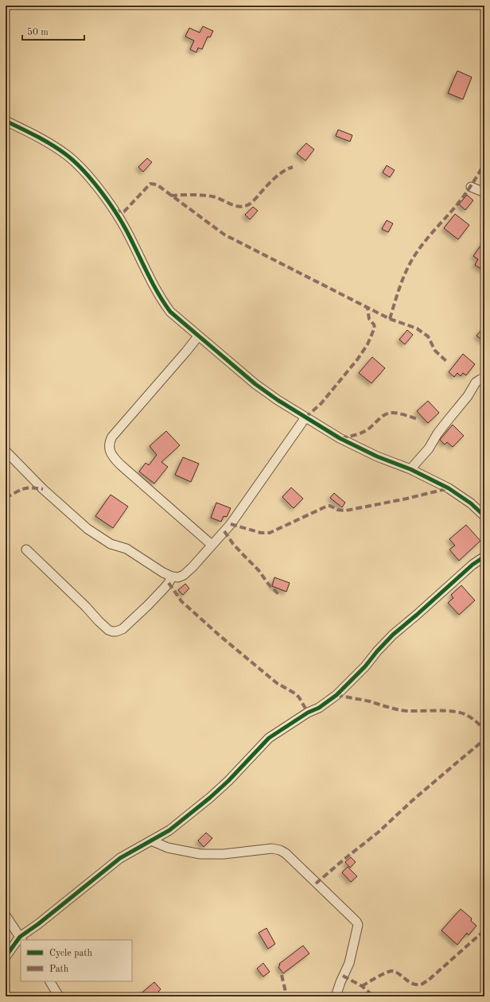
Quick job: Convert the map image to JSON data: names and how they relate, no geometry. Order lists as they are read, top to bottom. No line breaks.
{"legend":["Cycle path","Path"],"scale_bar":"50 m"}
